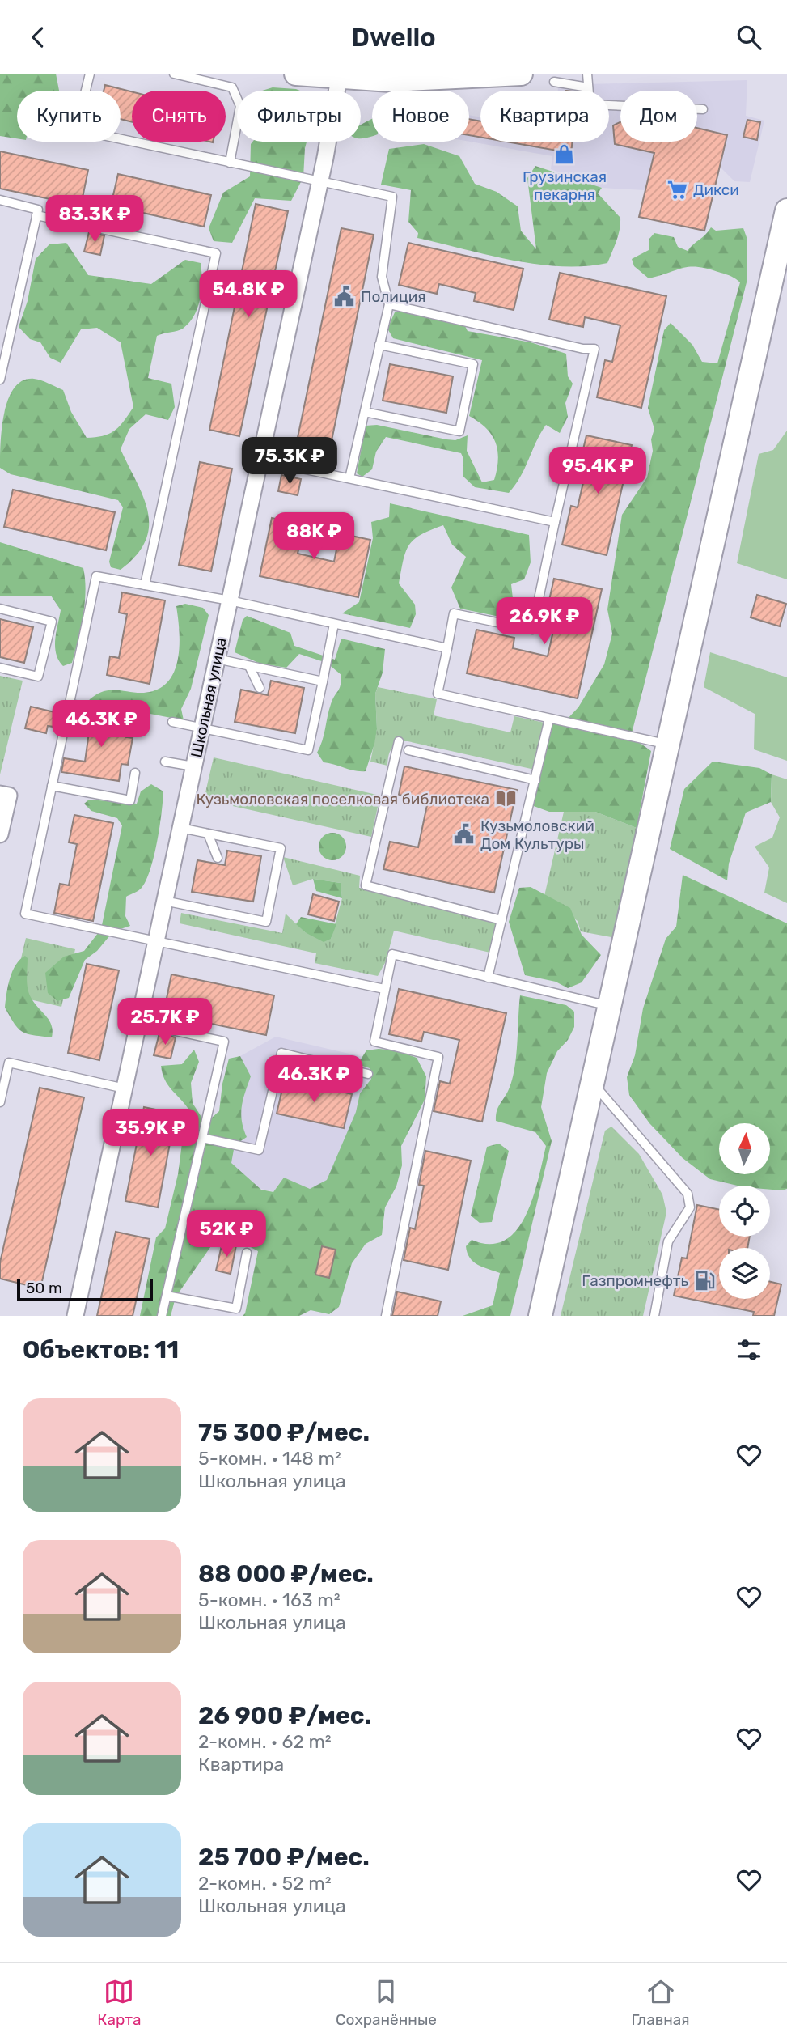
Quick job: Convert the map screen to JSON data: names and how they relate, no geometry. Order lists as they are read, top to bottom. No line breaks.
{"streets":{"street":["Школьная улица"]},"places":{"shop":["Грузинская пекарня"],"supermarket":["Дикси"],"public building":["Полиция","Кузьмоловский Дом Культуры"],"library":["Кузьмоловская поселковая библиотека"],"fuel station":["Газпромнефть"]},"scale_bar":"50 m","north":"top","page":{"header":"Dwello","chip":["Купить","Снять","Фильтры","Новое","Квартира","Дом"],"price":["83.3K ₽","54.8K ₽","75.3K ₽","95.4K ₽","88K ₽","26.9K ₽","46.3K ₽","25.7K ₽","46.3K ₽","35.9K ₽","52K ₽"],"scale":"50 m","heading":"Объектов: 11","list":[{"name":"75 300 ₽/мес.","note":"5-комн. · 148 m² · Школьная улица"},{"name":"88 000 ₽/мес.","note":"5-комн. · 163 m² · Школьная улица"},{"name":"26 900 ₽/мес.","note":"2-комн. · 62 m² · Квартира"},{"name":"25 700 ₽/мес.","note":"2-комн. · 52 m² · Школьная улица"}],"tabs":["Карта","Сохранённые","Главная"]}}
